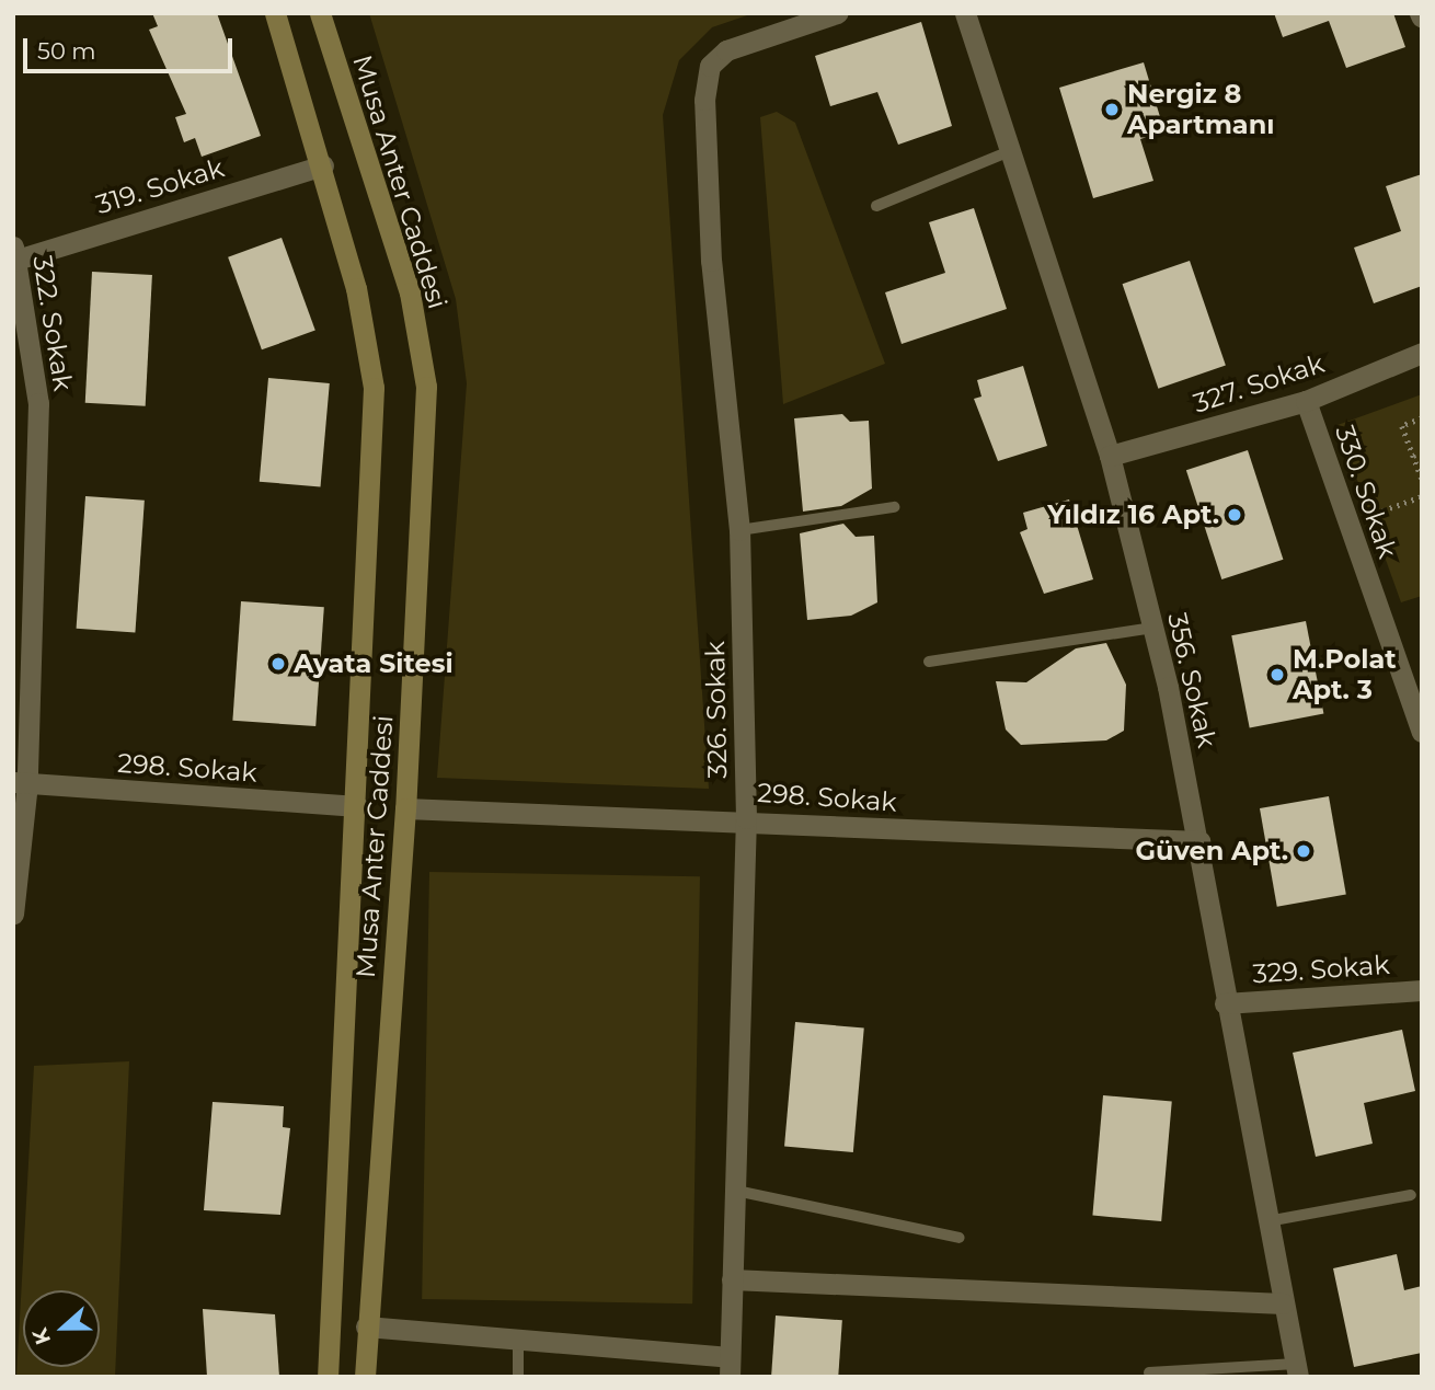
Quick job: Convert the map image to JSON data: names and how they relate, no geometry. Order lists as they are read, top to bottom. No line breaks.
{"streets":{"main road":["Musa Anter Caddesi"],"street":["319. Sokak","322. Sokak","327. Sokak","330. Sokak","356. Sokak","326. Sokak","298. Sokak","329. Sokak"]},"crossings":[["Musa Anter Caddesi","319. Sokak"],["Musa Anter Caddesi","298. Sokak"],["319. Sokak","322. Sokak"],["322. Sokak","298. Sokak"],["327. Sokak","330. Sokak"],["327. Sokak","356. Sokak"],["356. Sokak","298. Sokak"],["356. Sokak","329. Sokak"],["326. Sokak","298. Sokak"]],"places":["Nergiz 8 Apartmanı","Yıldız 16 Apt.","Ayata Sitesi","M.Polat Apt. 3","Güven Apt."],"scale_bar":"50 m","north":"left"}
